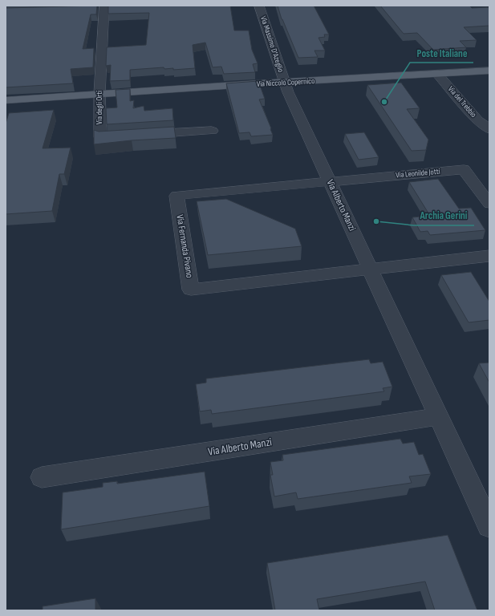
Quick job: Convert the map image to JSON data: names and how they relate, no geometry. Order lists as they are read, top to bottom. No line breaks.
{"streets":{"main road":["Via Niccolò Copernico"],"street":["Via Massimo D'Azeglio","Via del Trebbio","Via degli Orti","Via Leonilde Jotti","Via Alberto Manzi","Via Fernanda Pivano"]},"crossings":[["Via Massimo D'Azeglio","Via Niccolò Copernico"],["Via Massimo D'Azeglio","Via Alberto Manzi"],["Via Niccolò Copernico","Via del Trebbio"],["Via Niccolò Copernico","Via degli Orti"],["Via Niccolò Copernico","Via Alberto Manzi"],["Via Leonilde Jotti","Via Alberto Manzi"],["Via Leonilde Jotti","Via Fernanda Pivano"],["Via Alberto Manzi","Via Fernanda Pivano"]],"places":["Poste Italiane","Archia Gerini"]}
